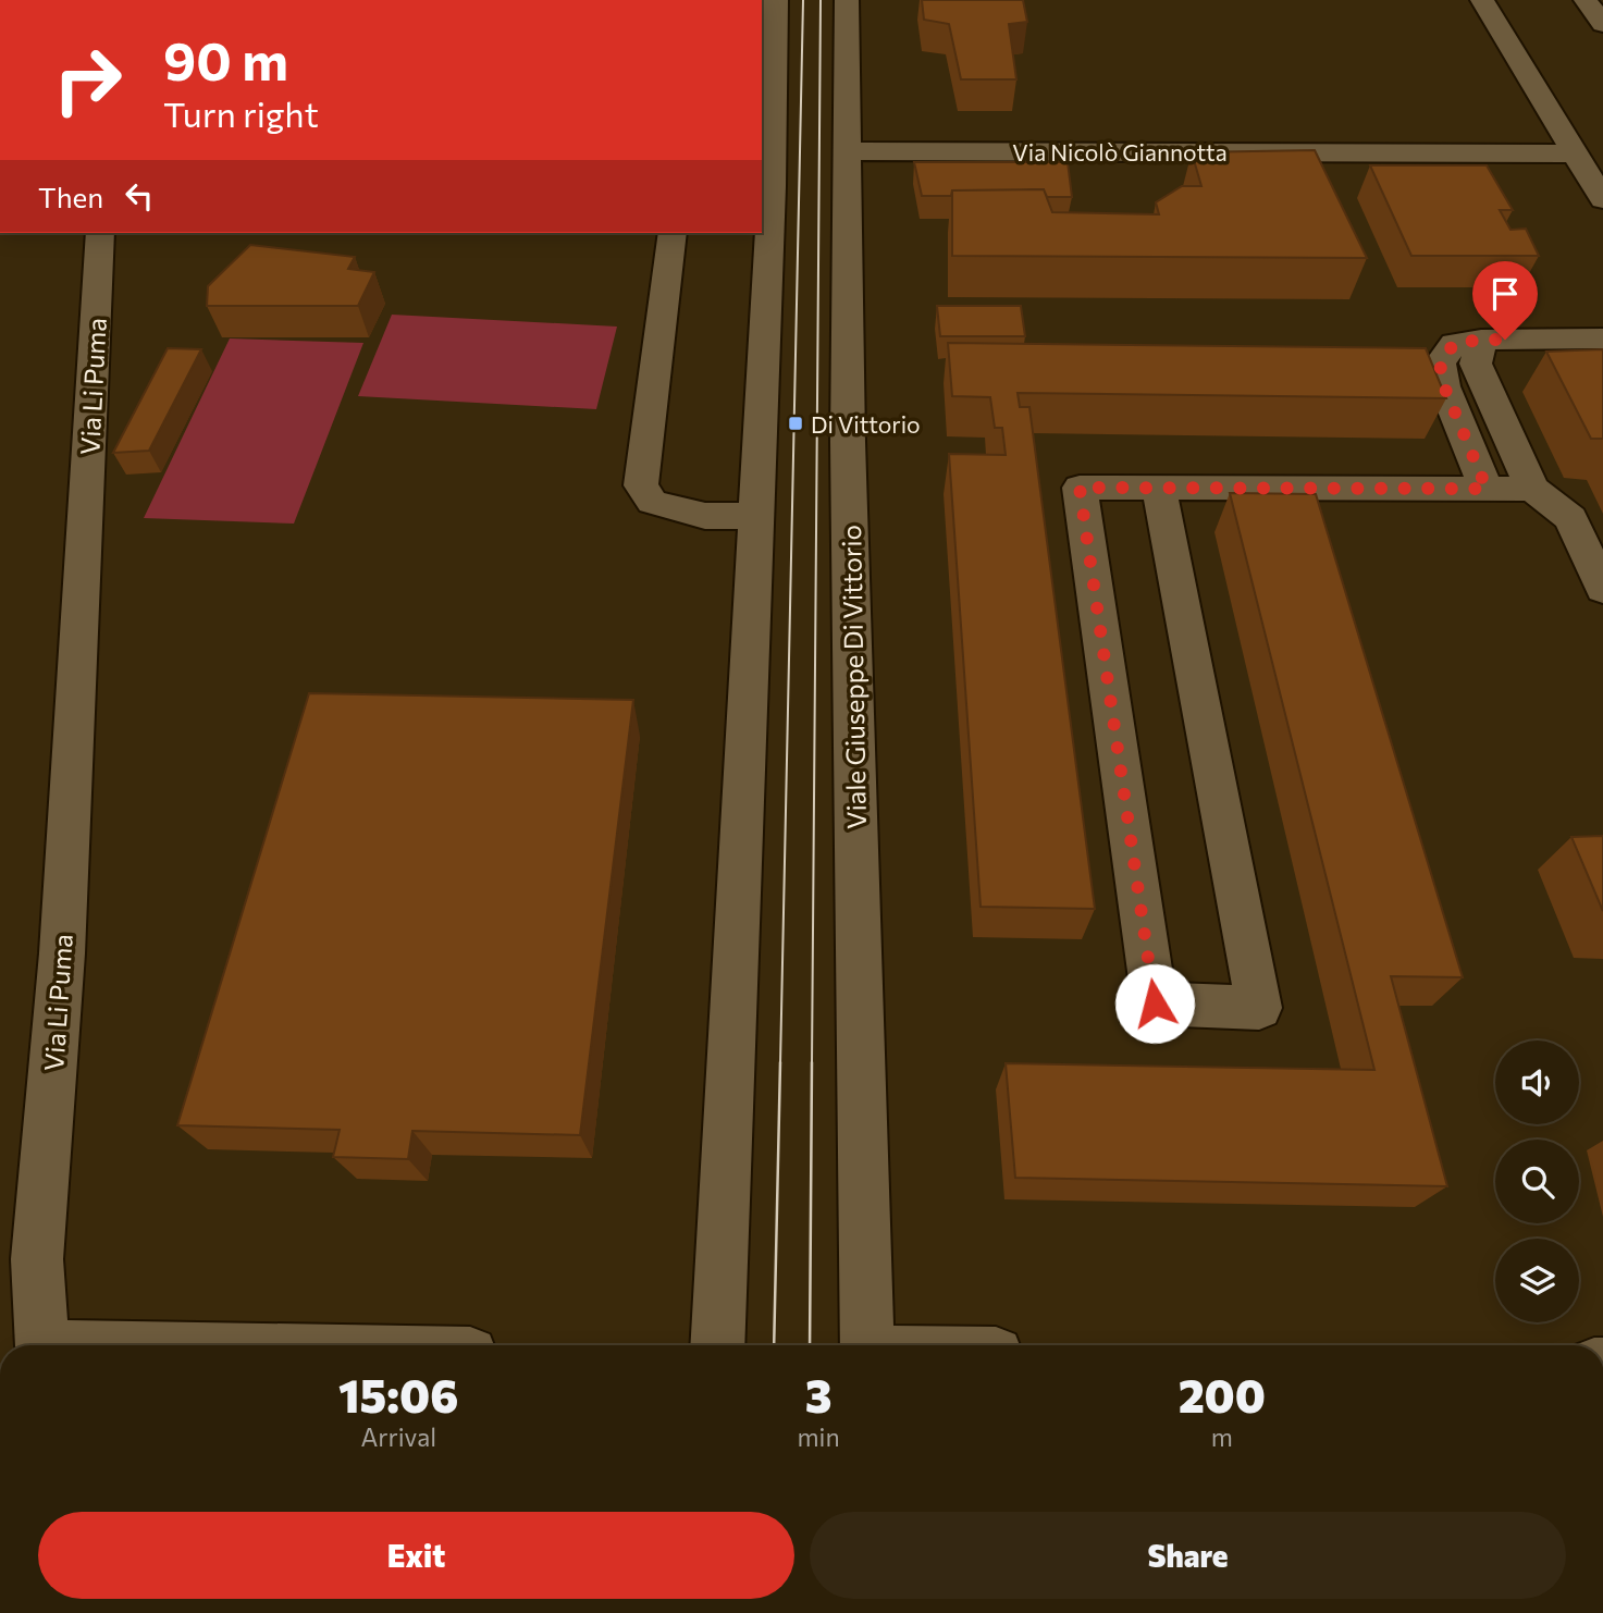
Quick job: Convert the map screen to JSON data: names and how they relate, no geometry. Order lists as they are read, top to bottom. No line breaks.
{"streets":{"street":["Via Nicolò Giannotta","Via Li Puma","Viale Giuseppe Di Vittorio"]},"crossings":[["Via Nicolò Giannotta","Viale Giuseppe Di Vittorio"]],"places":{"transit":["Di Vittorio"]},"page":{"turn":["90 m","Turn right"],"then":"Then","eta":["15:06","Arrival","3","min","200","m"],"buttons":["Exit","Share"]}}
